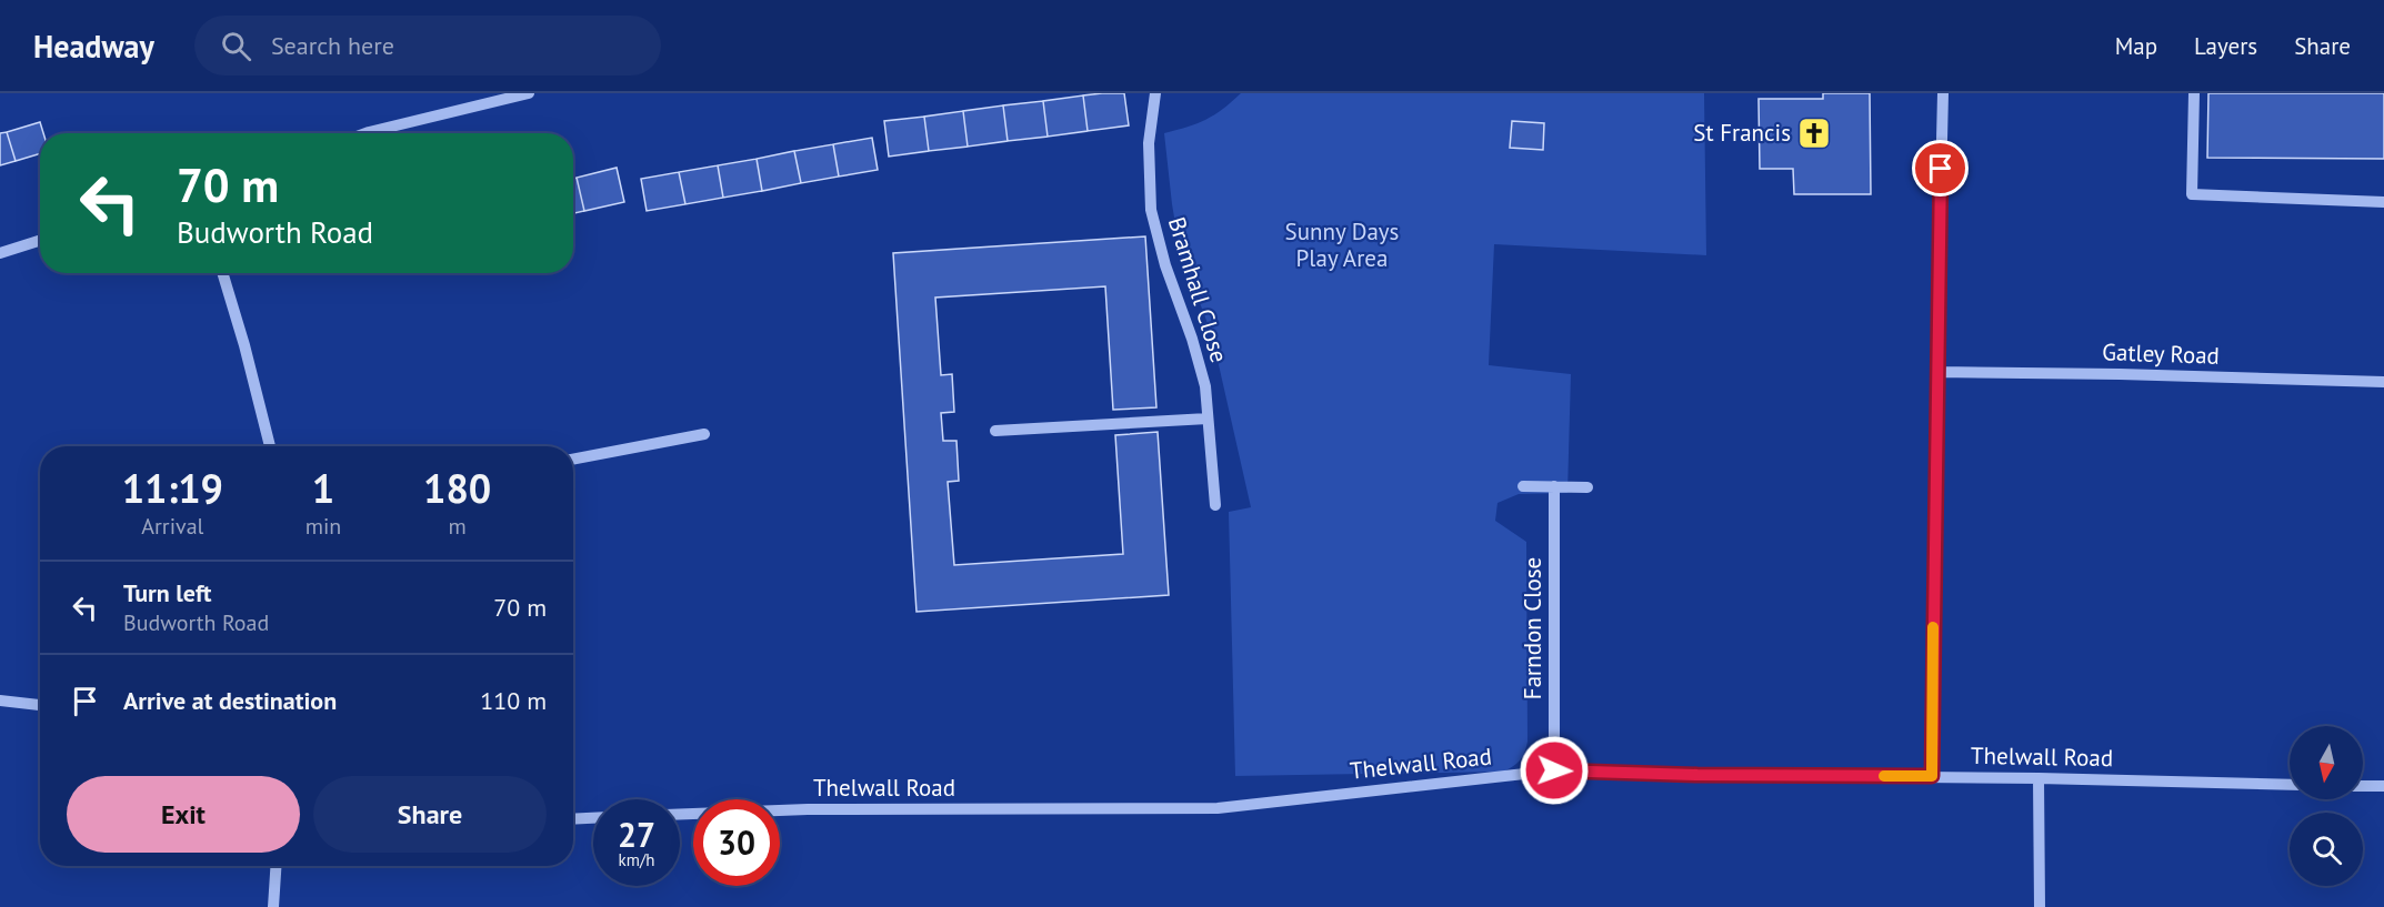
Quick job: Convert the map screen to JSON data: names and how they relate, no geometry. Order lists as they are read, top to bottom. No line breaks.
{"streets":{"street":["Bramhall Close","Gatley Road","Farndon Close","Thelwall Road"]},"crossings":[["Farndon Close","Thelwall Road"]],"parks":["Sunny Days Play Area"],"places":{"church":["St Francis"]},"north":"bottom","page":{"header":"Headway","search":"Search here","nav":["Map","Layers","Share"],"turn":["70 m","Budworth Road"],"eta":["11:19","Arrival","1","min","180","m"],"list":[{"name":"Turn left","note":"Budworth Road","value":"70 m"},{"name":"Arrive at destination","value":"110 m"}],"buttons":["Exit","Share"],"speed":"27 km/h","limit":"30"}}
